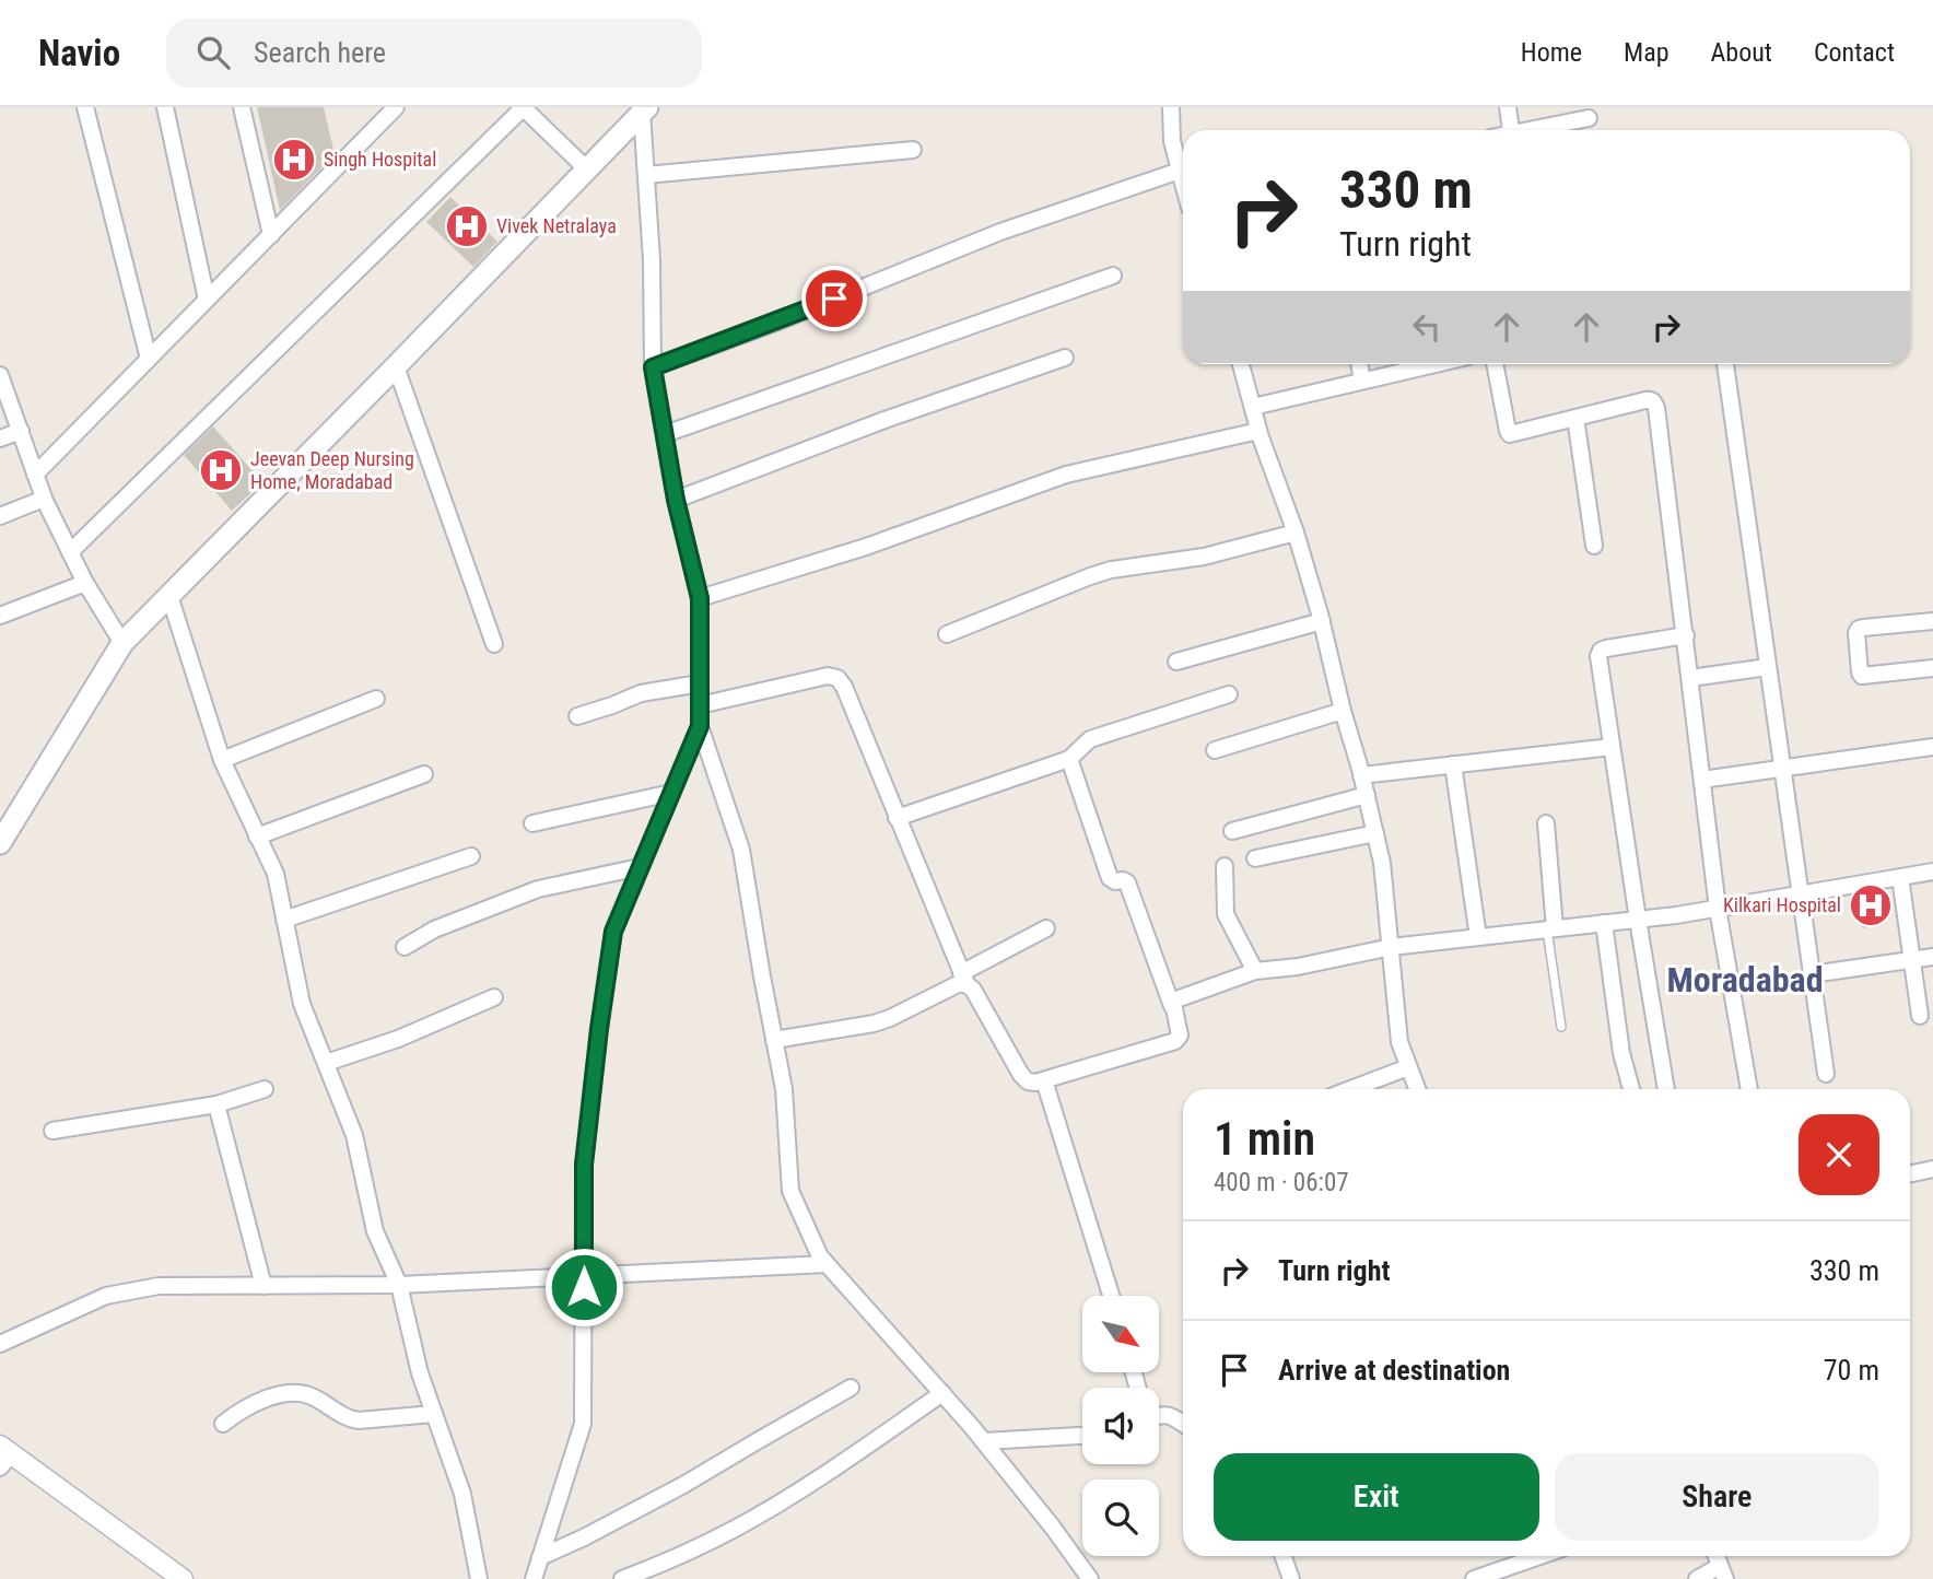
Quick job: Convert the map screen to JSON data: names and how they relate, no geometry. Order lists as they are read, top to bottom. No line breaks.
{"districts":["Moradabad"],"places":{"hospital":["Singh Hospital","Vivek Netralaya","Jeevan Deep Nursing Home, Moradabad","Kilkari Hospital"]},"north":"bottom right","page":{"header":"Navio","search":"Search here","nav":["Home","Map","About","Contact"],"turn":["330 m","Turn right"],"heading":["1 min","400 m · 06:07"],"list":[{"name":"Turn right","value":"330 m"},{"name":"Arrive at destination","value":"70 m"}],"buttons":["Exit","Share"]}}
